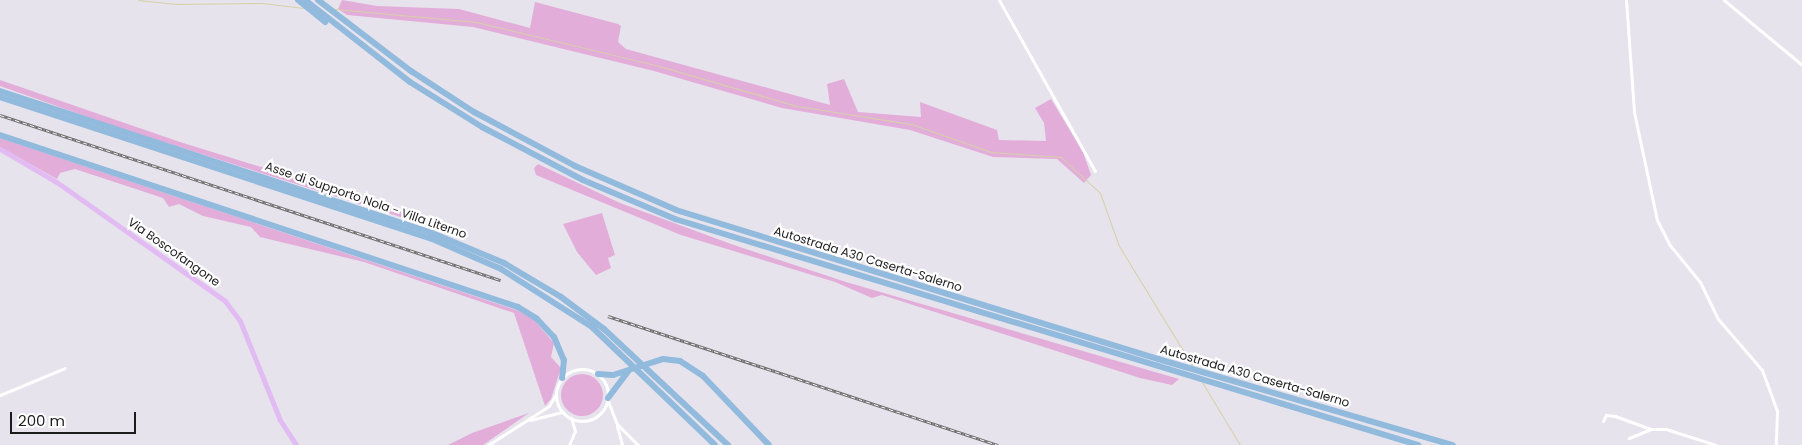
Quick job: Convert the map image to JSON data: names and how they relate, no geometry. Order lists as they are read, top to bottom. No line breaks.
{"streets":{"highway":["Asse di Supporto Nola - Villa Literno","Autostrada A30 Caserta-Salerno"],"street":["Via Boscofangone"]},"scale_bar":"200 m"}
